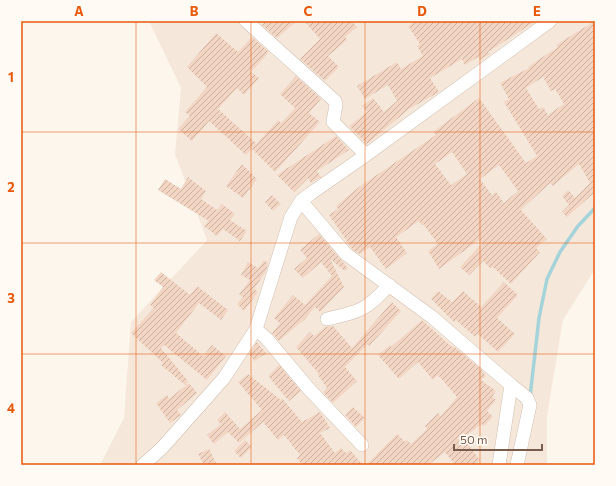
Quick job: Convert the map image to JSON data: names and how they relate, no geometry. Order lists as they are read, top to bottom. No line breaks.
{"scale_bar":"50 m","grid":{"columns":["A","B","C","D","E"],"rows":["1","2","3","4"]}}
